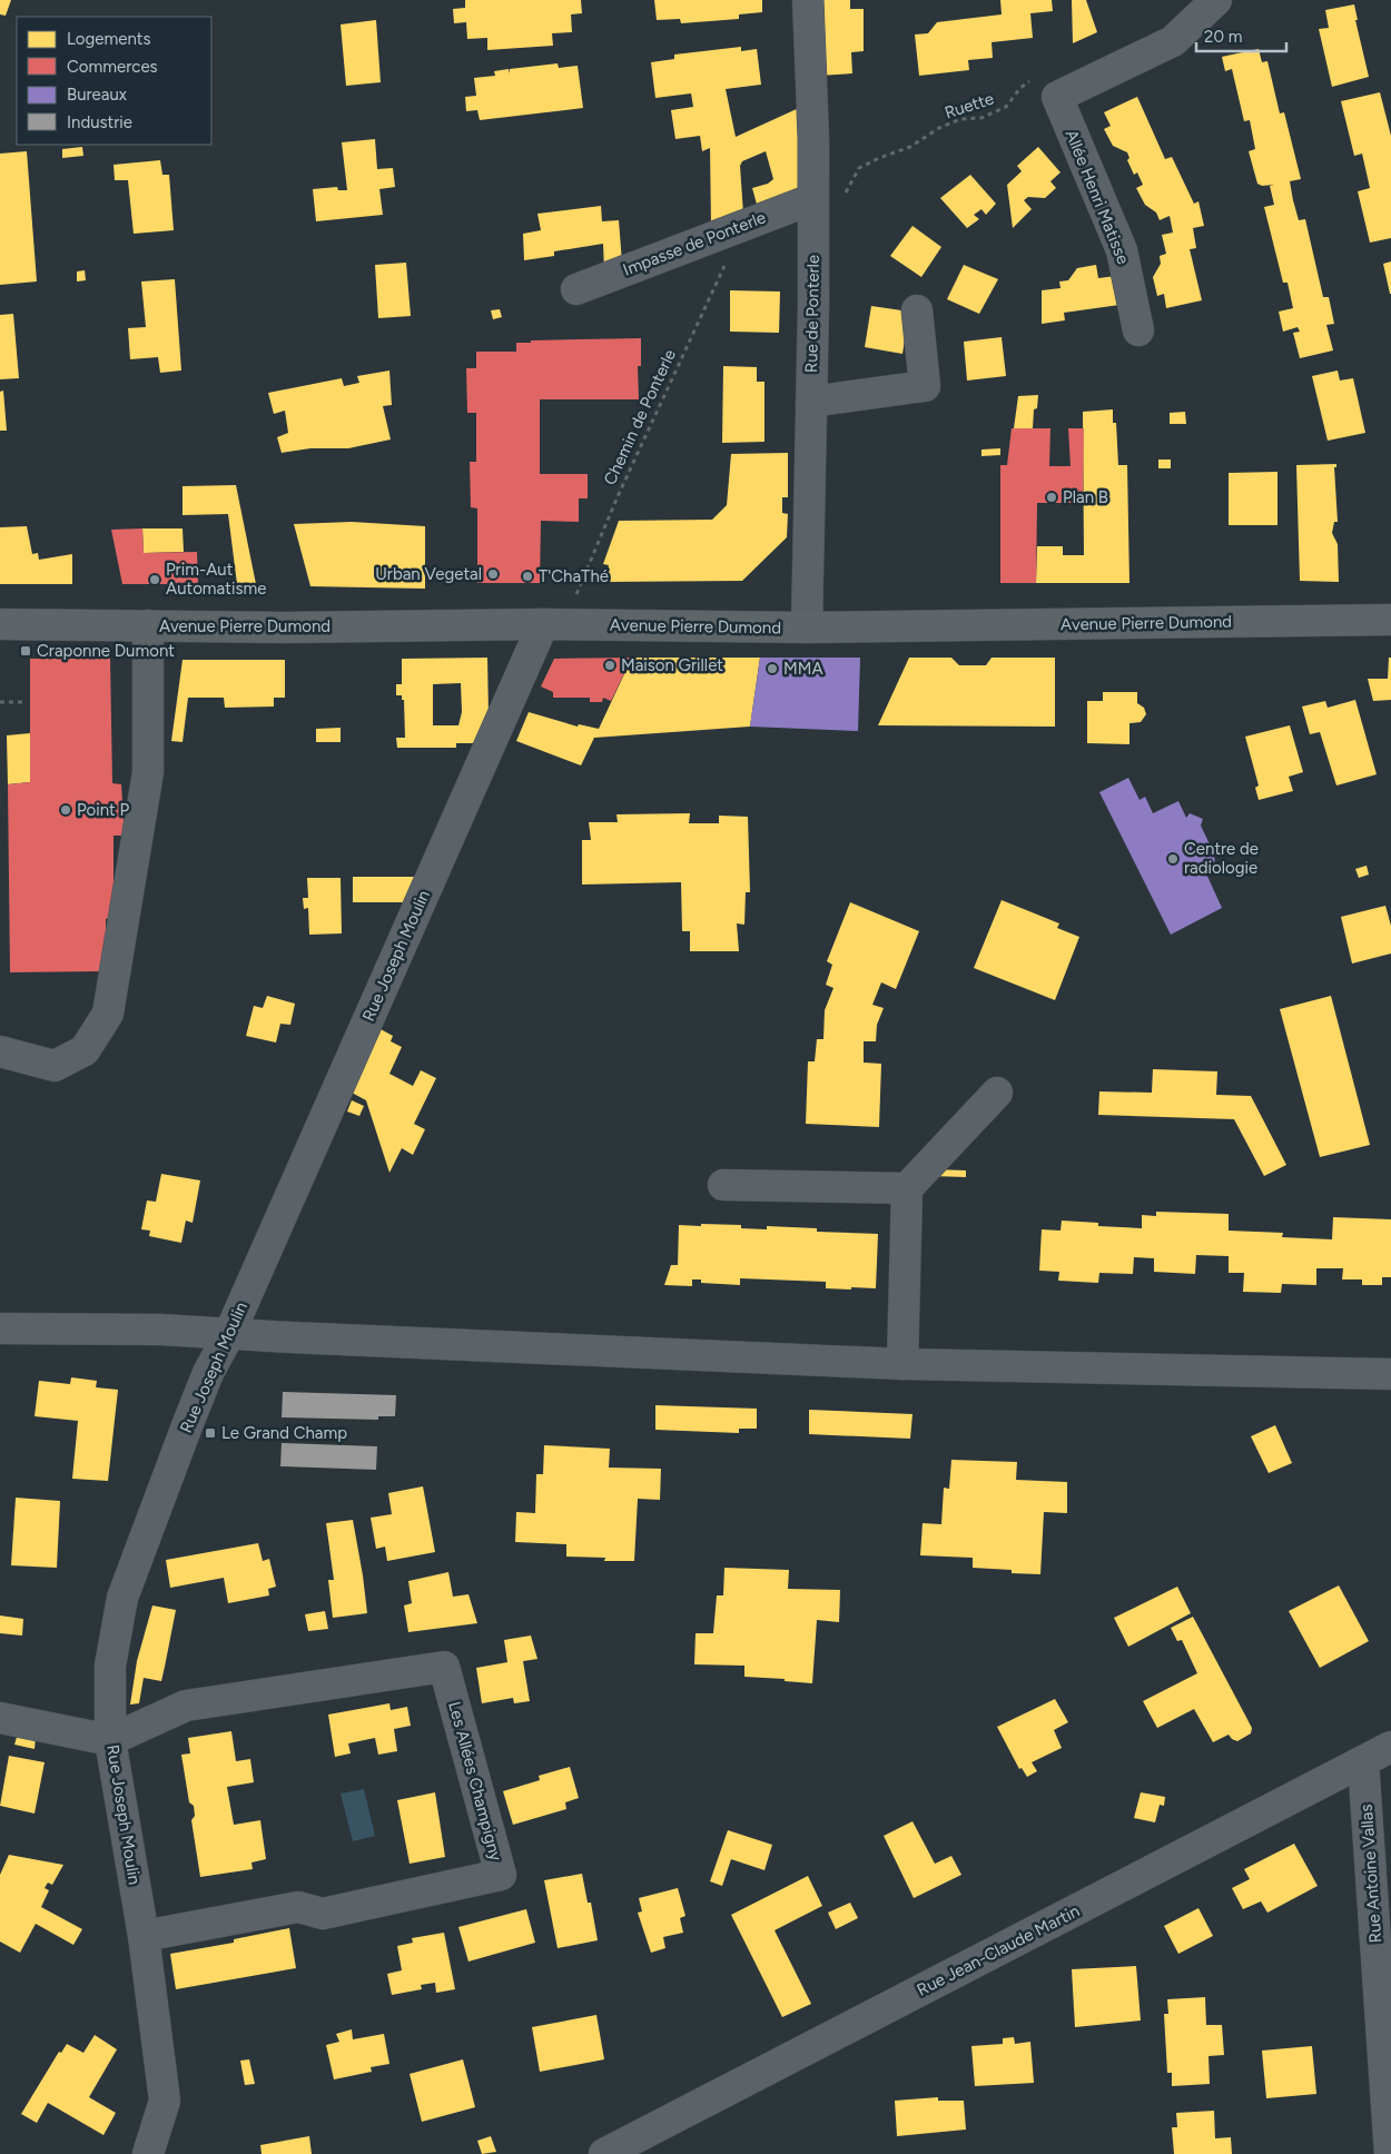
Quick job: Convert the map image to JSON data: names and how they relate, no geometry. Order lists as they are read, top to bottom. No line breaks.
{"streets":{"main road":["Avenue Pierre Dumond"],"street":["Allée Henri Matisse","Impasse de Ponterle","Rue de Ponterle","Rue Joseph Moulin","Les Allées Champigny","Rue Antoine Vallas","Rue Jean-Claude Martin"],"path":["Ruette","Chemin de Ponterle"]},"crossings":[["Ruette","Allée Henri Matisse"],["Ruette","Impasse de Ponterle"],["Ruette","Rue de Ponterle"],["Impasse de Ponterle","Rue de Ponterle"],["Impasse de Ponterle","Chemin de Ponterle"],["Rue de Ponterle","Avenue Pierre Dumond"],["Chemin de Ponterle","Avenue Pierre Dumond"],["Chemin de Ponterle","Rue Joseph Moulin"],["Avenue Pierre Dumond","Rue Joseph Moulin"],["Rue Joseph Moulin","Les Allées Champigny"],["Rue Antoine Vallas","Rue Jean-Claude Martin"]],"places":{"other":["Plan B","Urban Vegetal","T'ChaThé","Prim-Aut Automatisme","Maison Grillet","MMA","Point P","Centre de radiologie"],"transit":["Craponne Dumont","Le Grand Champ"]},"legend":["Logements","Commerces","Bureaux","Industrie"],"scale_bar":"20 m"}
